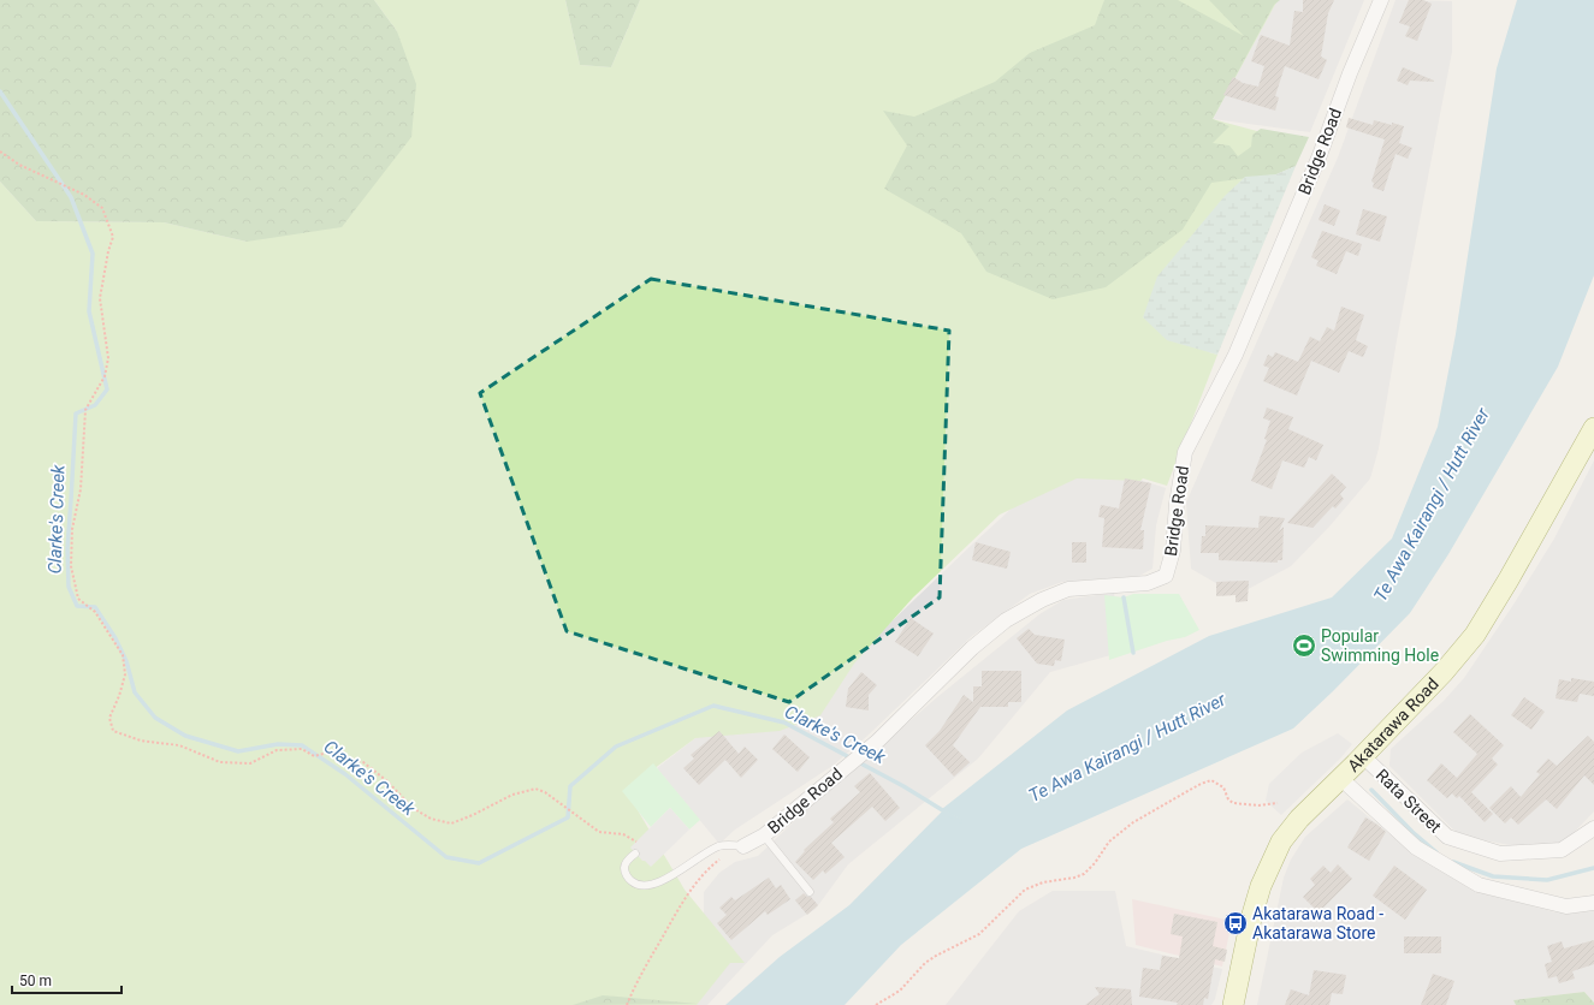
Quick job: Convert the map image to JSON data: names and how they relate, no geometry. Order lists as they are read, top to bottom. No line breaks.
{"streets":{"street":["Bridge Road","Akatarawa Road","Rata Street"]},"crossings":[["Akatarawa Road","Rata Street"]],"water":["Te Awa Kairangi / Hutt River","Clarke's Creek"],"places":{"sports":["Popular Swimming Hole"],"bus stop":["Akatarawa Road - Akatarawa Store"]},"scale_bar":"50 m"}
